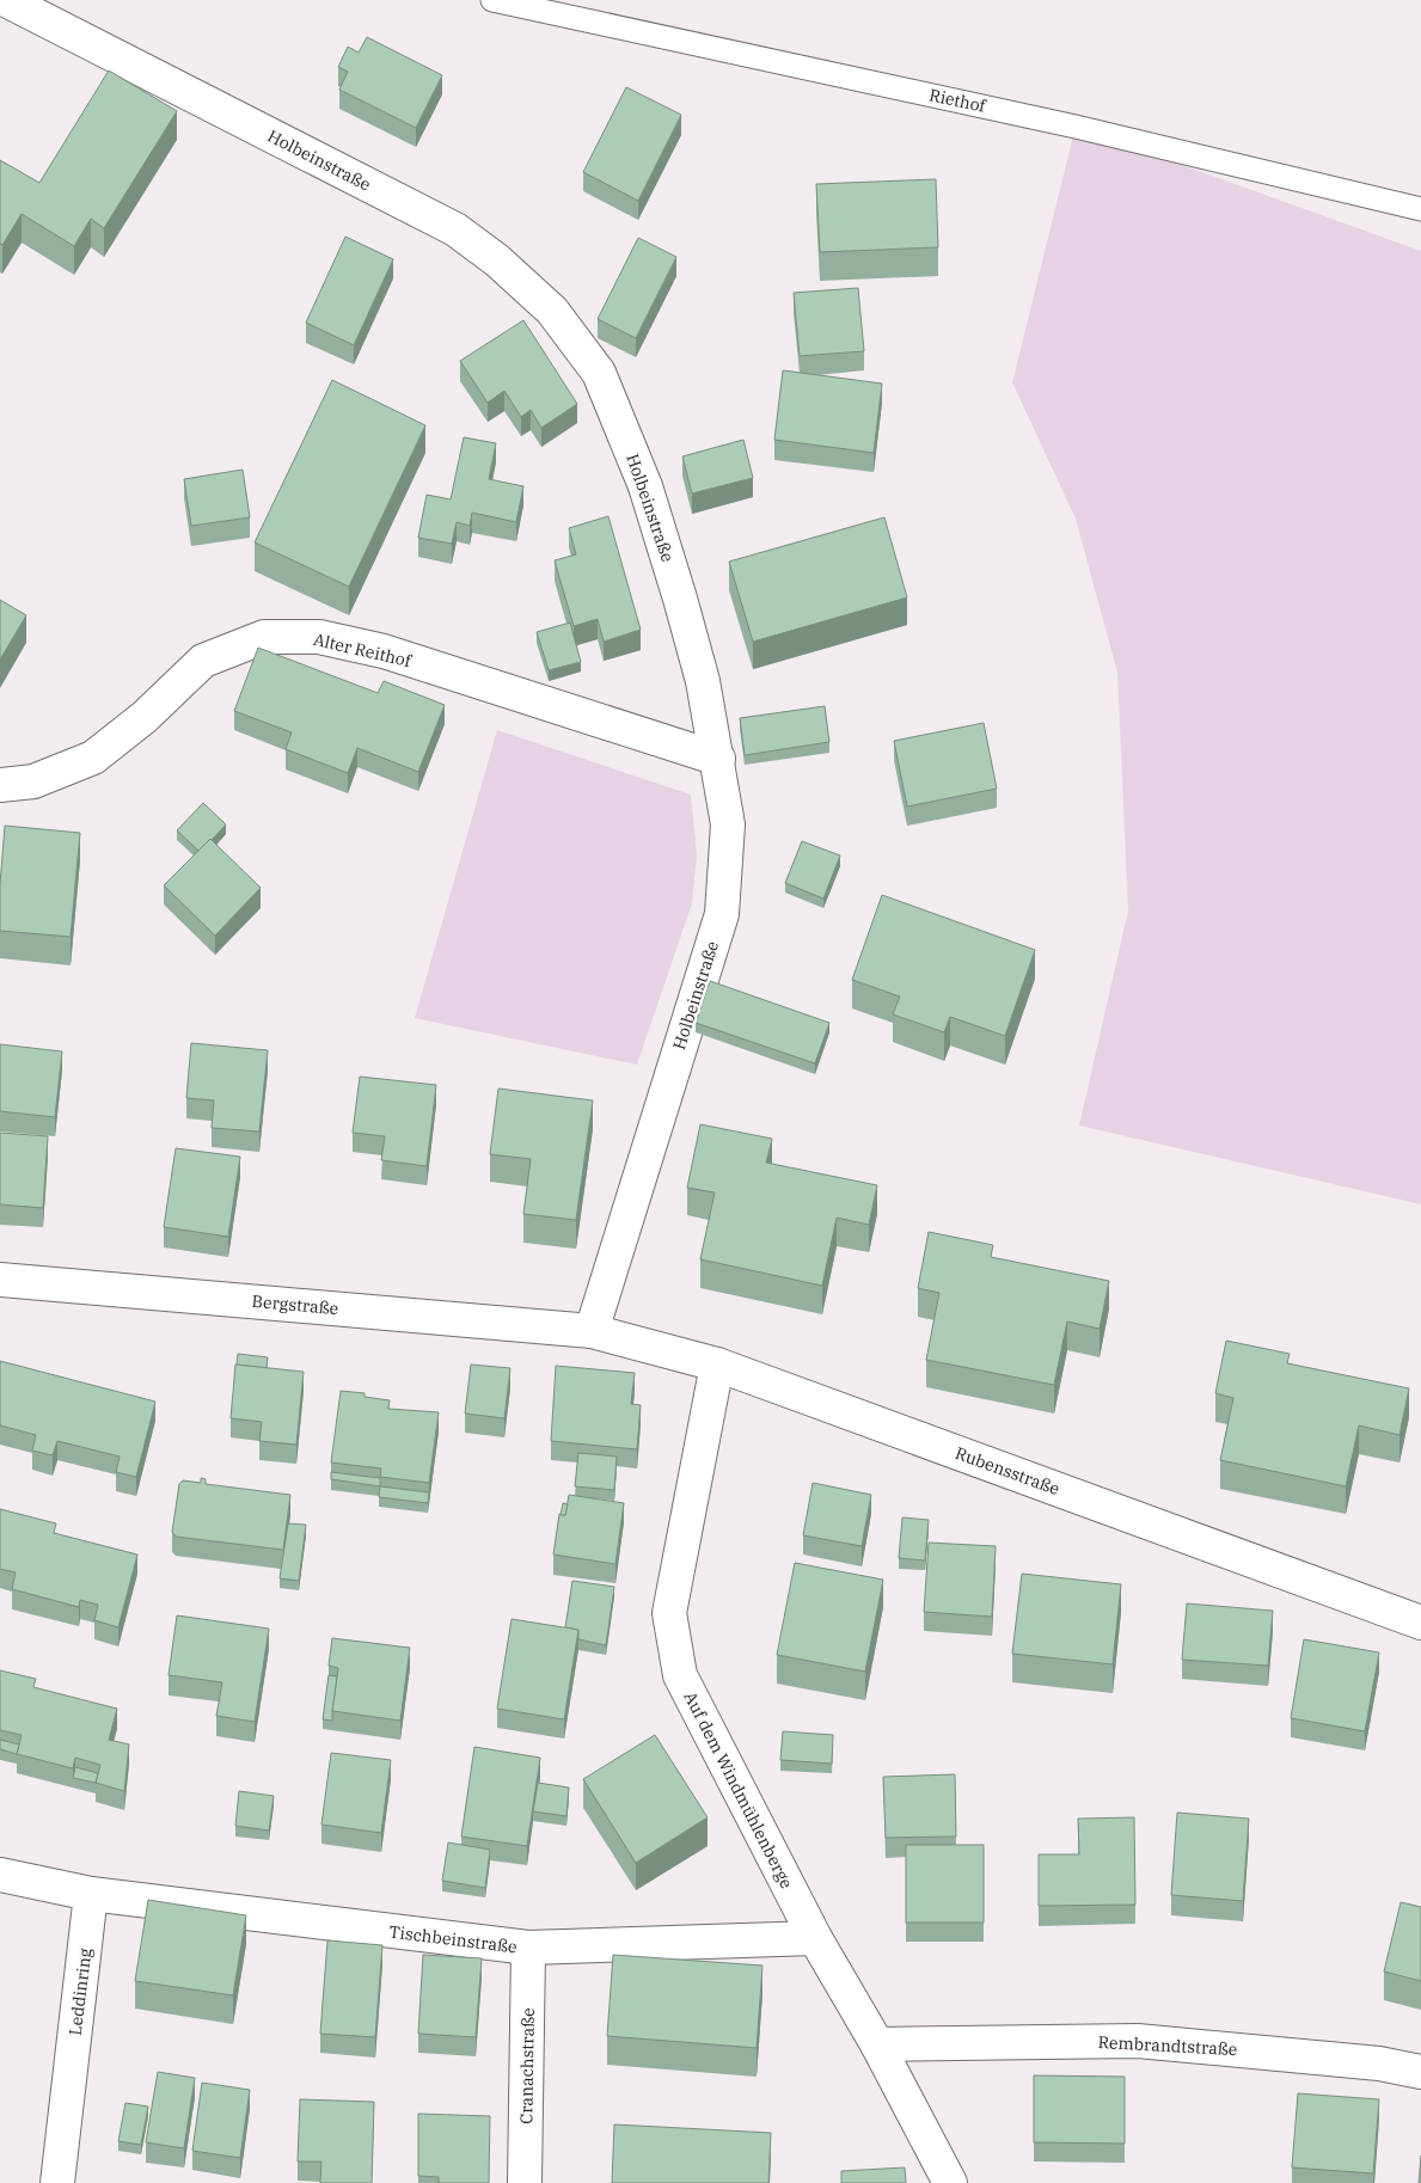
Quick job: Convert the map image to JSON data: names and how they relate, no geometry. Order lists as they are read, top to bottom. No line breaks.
{"streets":{"street":["Holbeinstraße","Alter Reithof","Bergstraße","Rubensstraße","Auf dem Windmühlenberge","Tischbeinstraße","Leddinring","Rembrandtstraße","Cranachstraße"],"lane":["Riethof"]},"crossings":[["Holbeinstraße","Alter Reithof"],["Holbeinstraße","Bergstraße"],["Holbeinstraße","Rubensstraße"],["Bergstraße","Rubensstraße"],["Rubensstraße","Auf dem Windmühlenberge"],["Auf dem Windmühlenberge","Tischbeinstraße"],["Auf dem Windmühlenberge","Rembrandtstraße"],["Tischbeinstraße","Leddinring"],["Tischbeinstraße","Cranachstraße"]]}
